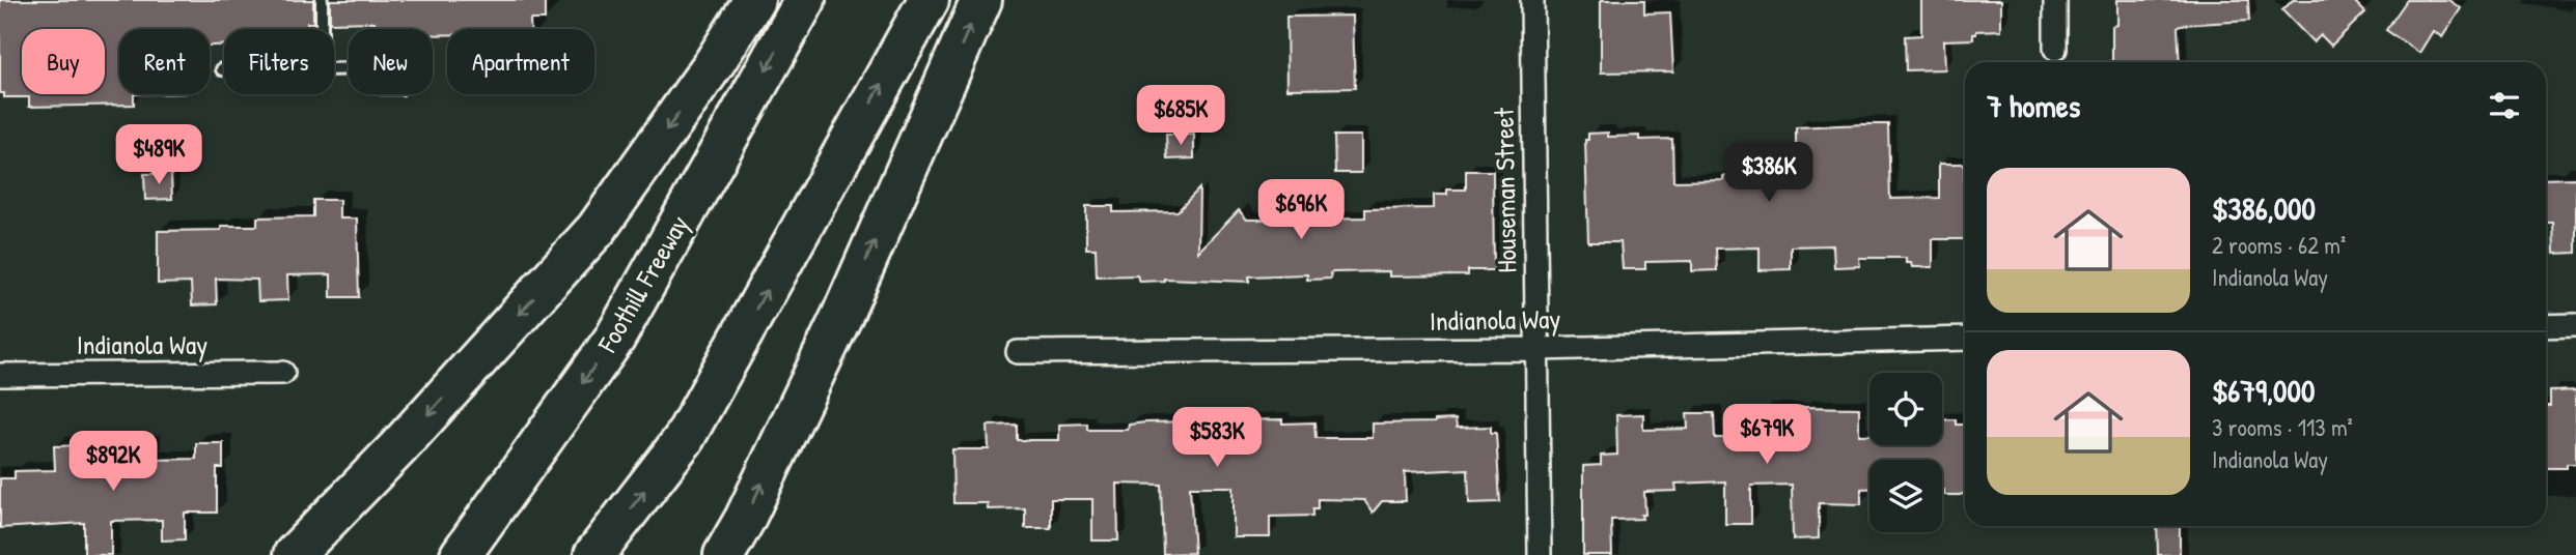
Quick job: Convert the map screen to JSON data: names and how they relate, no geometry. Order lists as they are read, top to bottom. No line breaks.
{"streets":{"highway":["Foothill Freeway"],"street":["Houseman Street","Indianola Way"]},"crossings":[["Houseman Street","Indianola Way"]],"page":{"chip":["Buy","Rent","Filters","New","Apartment"],"heading":"7 homes","price":["$685K","$489K","$386K","$696K","$679K","$583K","$892K"],"list":[{"name":"$386,000","note":"2 rooms · 62 m² · Indianola Way"},{"name":"$679,000","note":"3 rooms · 113 m² · Indianola Way"}]}}
